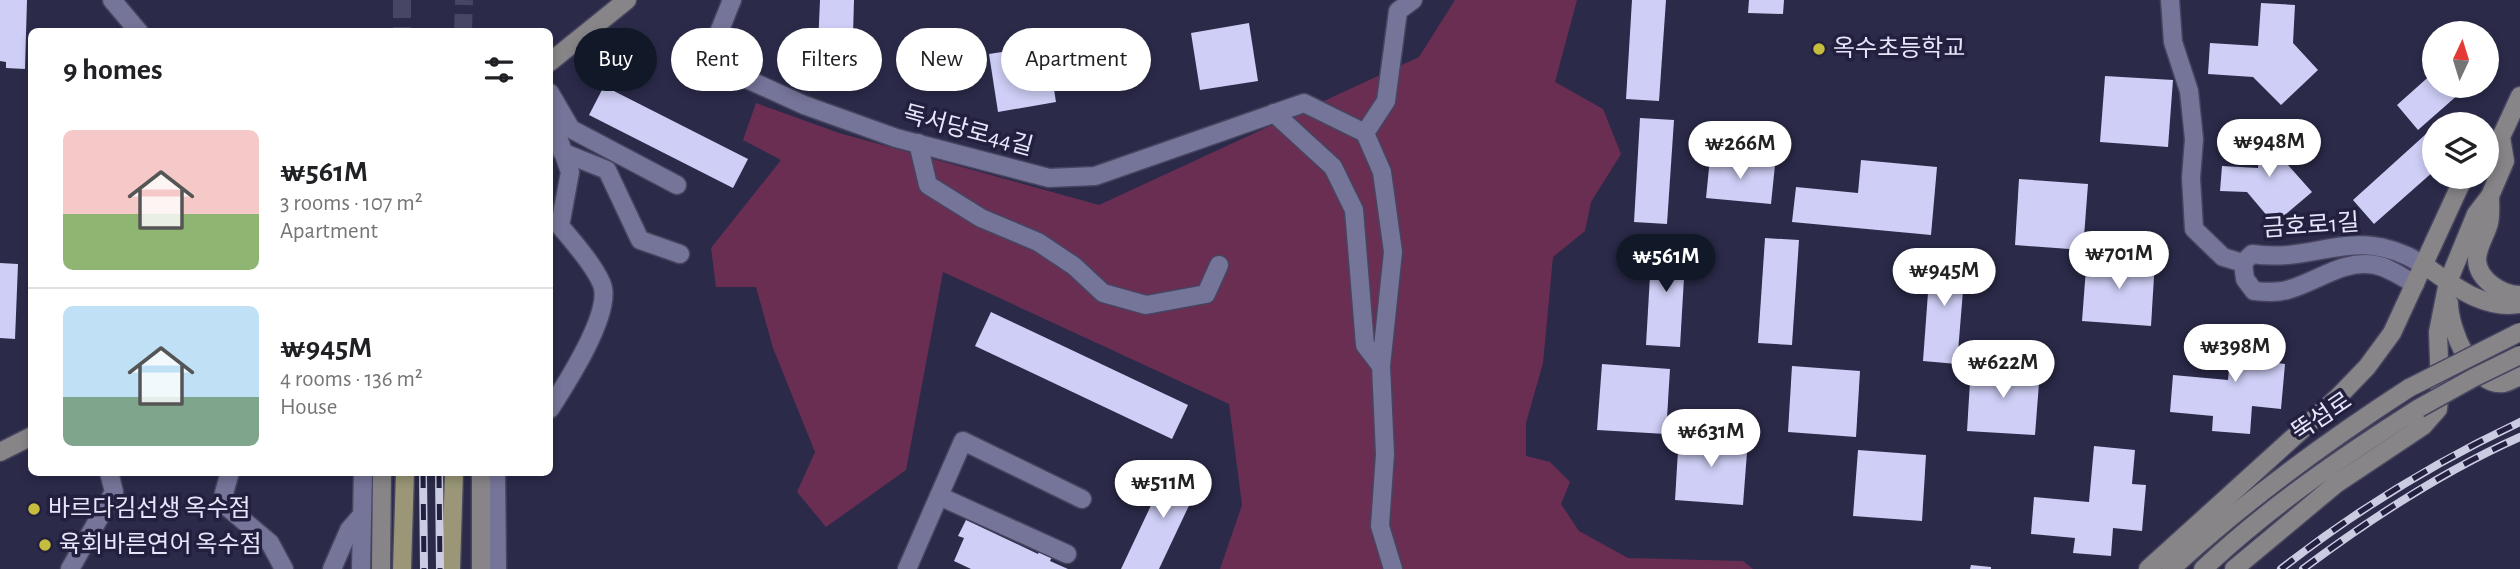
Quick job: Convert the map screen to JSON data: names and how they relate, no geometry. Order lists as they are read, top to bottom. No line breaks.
{"streets":{"main road":["뚝섬로"],"street":["독서당로44길","금호로1길"]},"places":["옥수초등학교","바르다김선생 옥수점","육회바른연어 옥수점"],"north":"top","page":{"chip":["Buy","Rent","Filters","New","Apartment"],"heading":"9 homes","list":[{"name":"₩561M","note":"3 rooms · 107 m² · Apartment"},{"name":"₩945M","note":"4 rooms · 136 m² · House"}],"price":["₩948M","₩266M","₩701M","₩561M","₩945M","₩398M","₩622M","₩631M","₩511M"]}}
